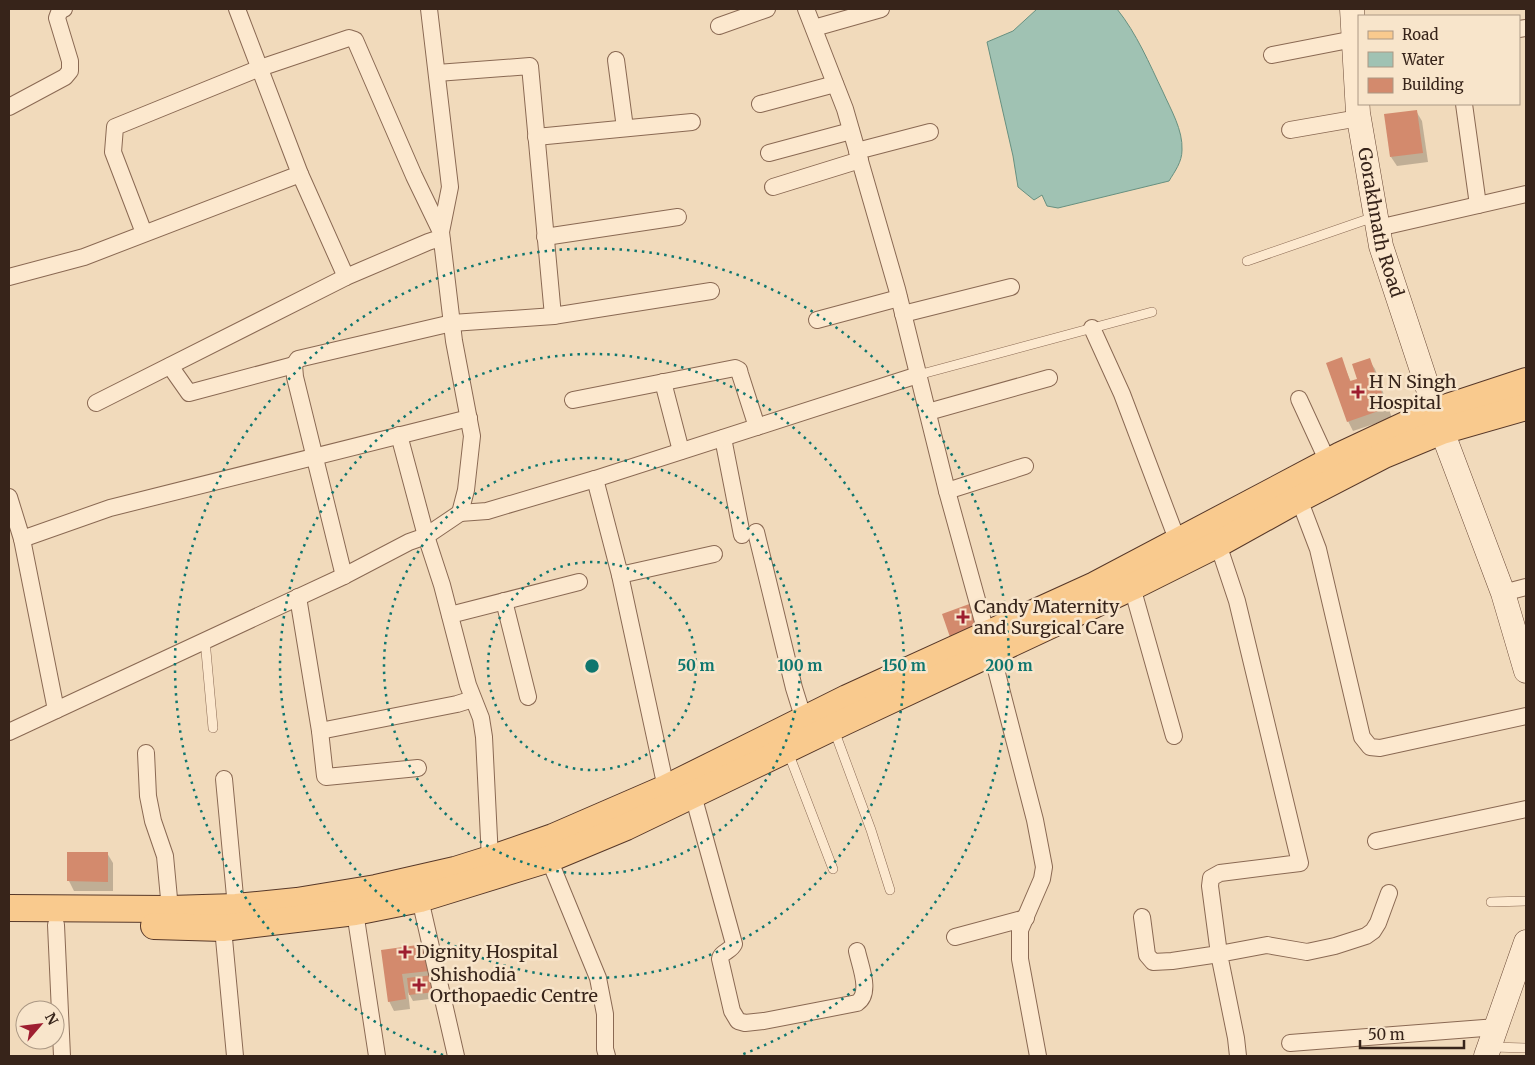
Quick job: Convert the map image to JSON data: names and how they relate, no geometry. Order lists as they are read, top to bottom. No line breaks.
{"streets":{"main road":["Gorakhnath Road"]},"places":{"health":["H N Singh Hospital","Candy Maternity and Surgical Care","Dignity Hospital","Shishodia Orthopaedic Centre"]},"legend":["Road","Water","Building"],"scale_bar":"50 m","north":"top right","rings":["50 m","100 m","150 m","200 m"]}
